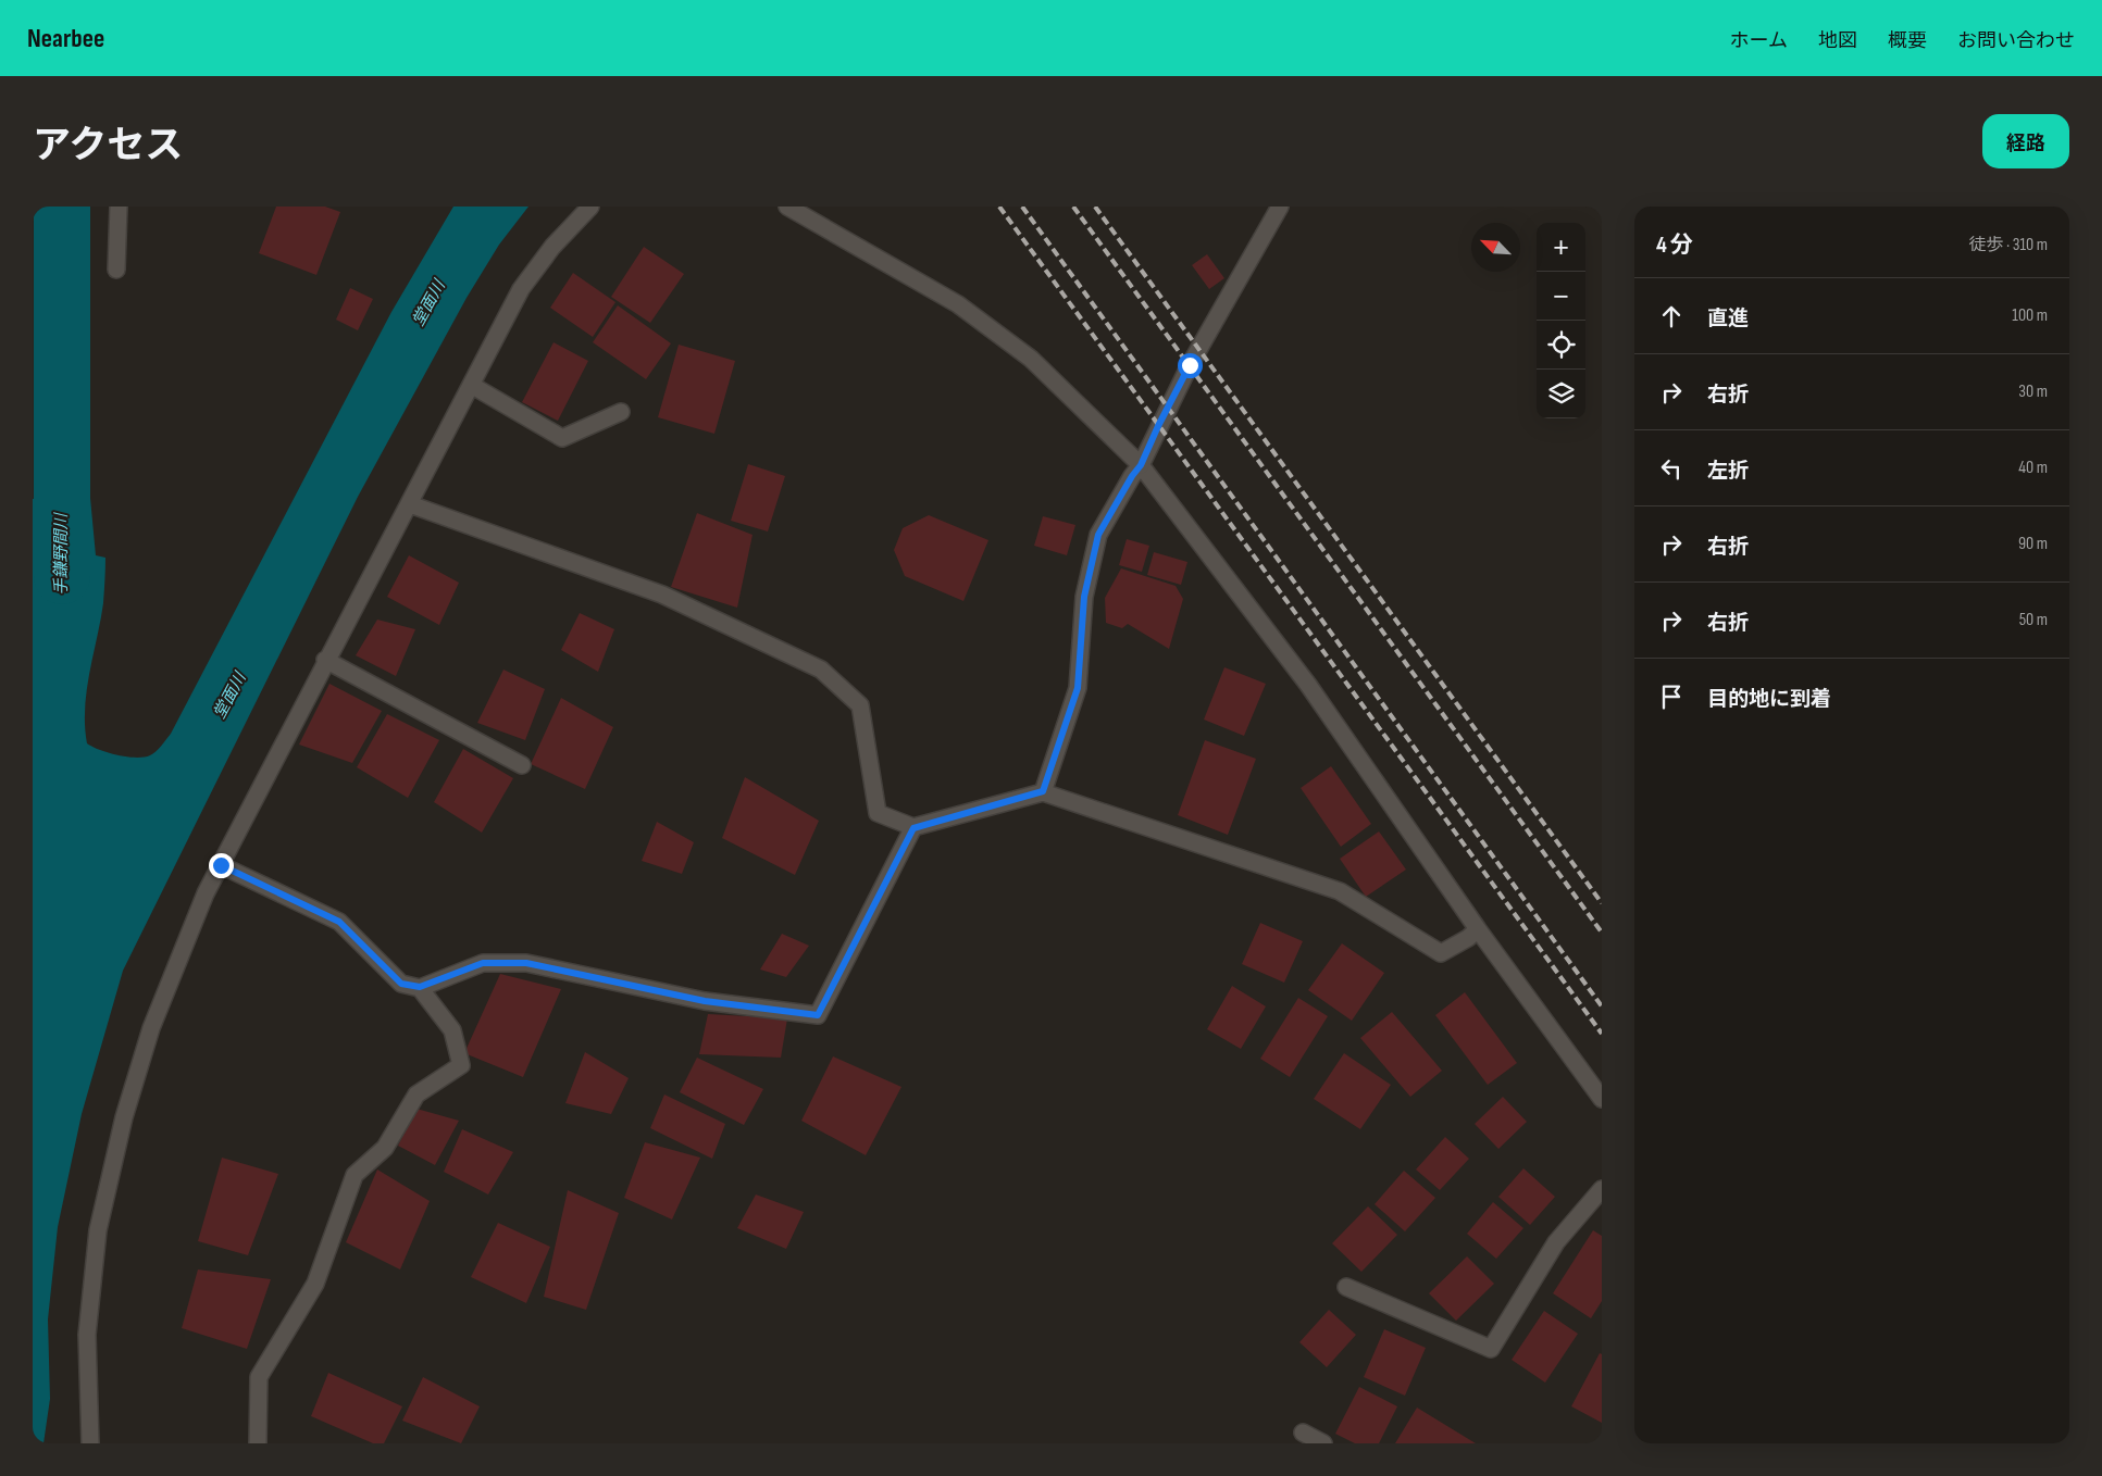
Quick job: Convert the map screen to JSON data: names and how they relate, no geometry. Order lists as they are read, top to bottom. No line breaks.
{"water":["堂面川","手鎌野間川"],"north":"top left","page":{"header":"Nearbee","nav":["ホーム","地図","概要","お問い合わせ"],"title":"アクセス","buttons":"経路","heading":["4 分","徒歩 · 310 m"],"map_buttons":["+","−"],"list":[["直進","100 m"],["右折","30 m"],["左折","40 m"],["右折","90 m"],["右折","50 m"],"目的地に到着"]}}
